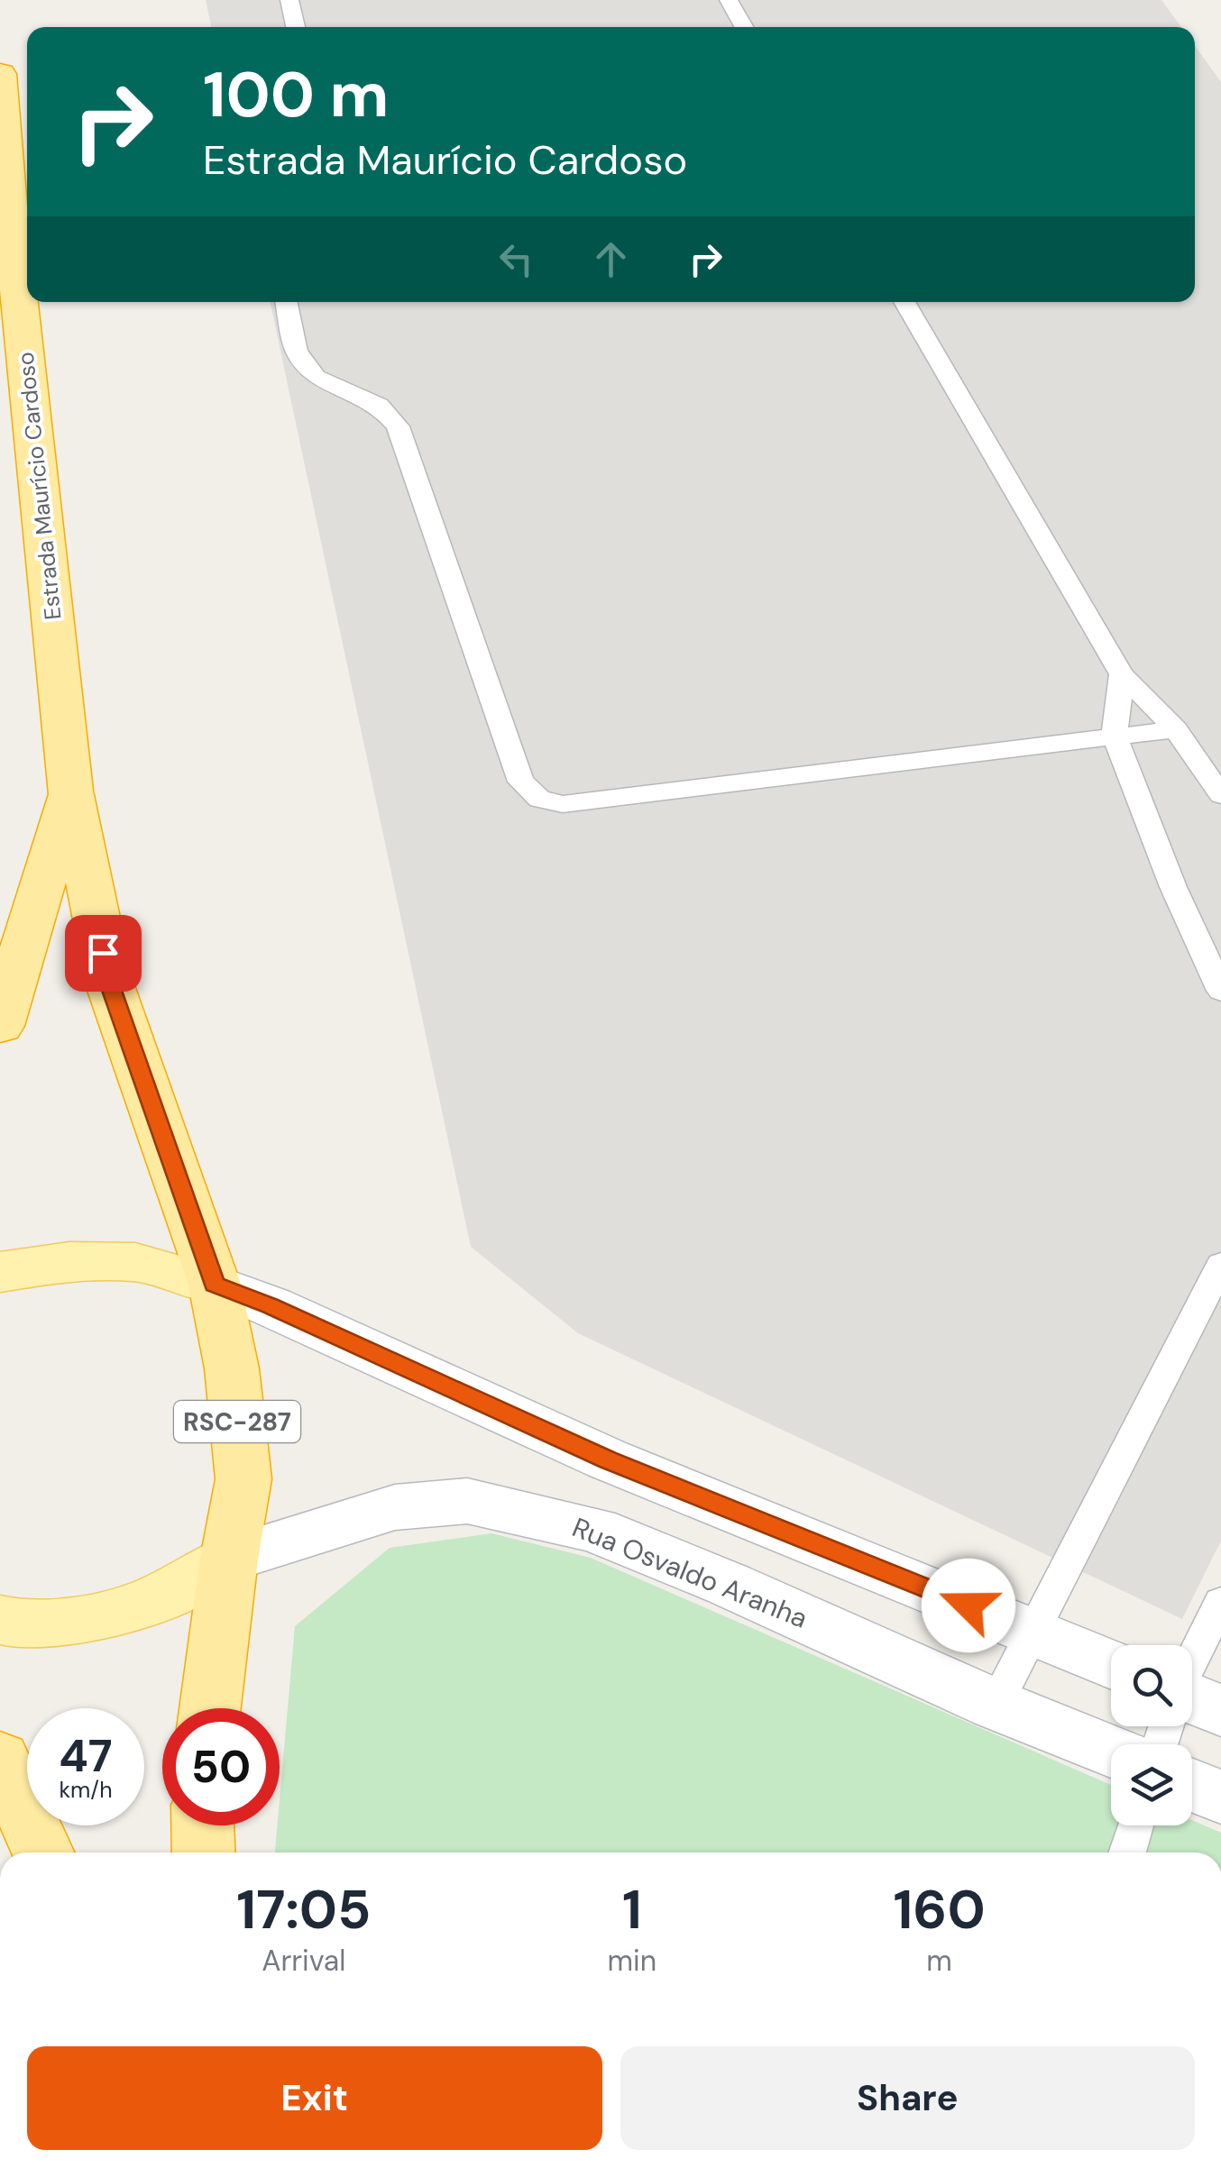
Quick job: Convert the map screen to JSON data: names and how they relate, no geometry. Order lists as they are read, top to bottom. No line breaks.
{"streets":{"highway":["Estrada Maurício Cardoso","RSC-287"],"main road":["Rua Osvaldo Aranha"]},"crossings":[["Estrada Maurício Cardoso","Rua Osvaldo Aranha"]],"page":{"turn":["100 m","Estrada Maurício Cardoso"],"speed":"47 km/h","limit":"50","eta":["17:05","Arrival","1","min","160","m"],"buttons":["Exit","Share"]}}
